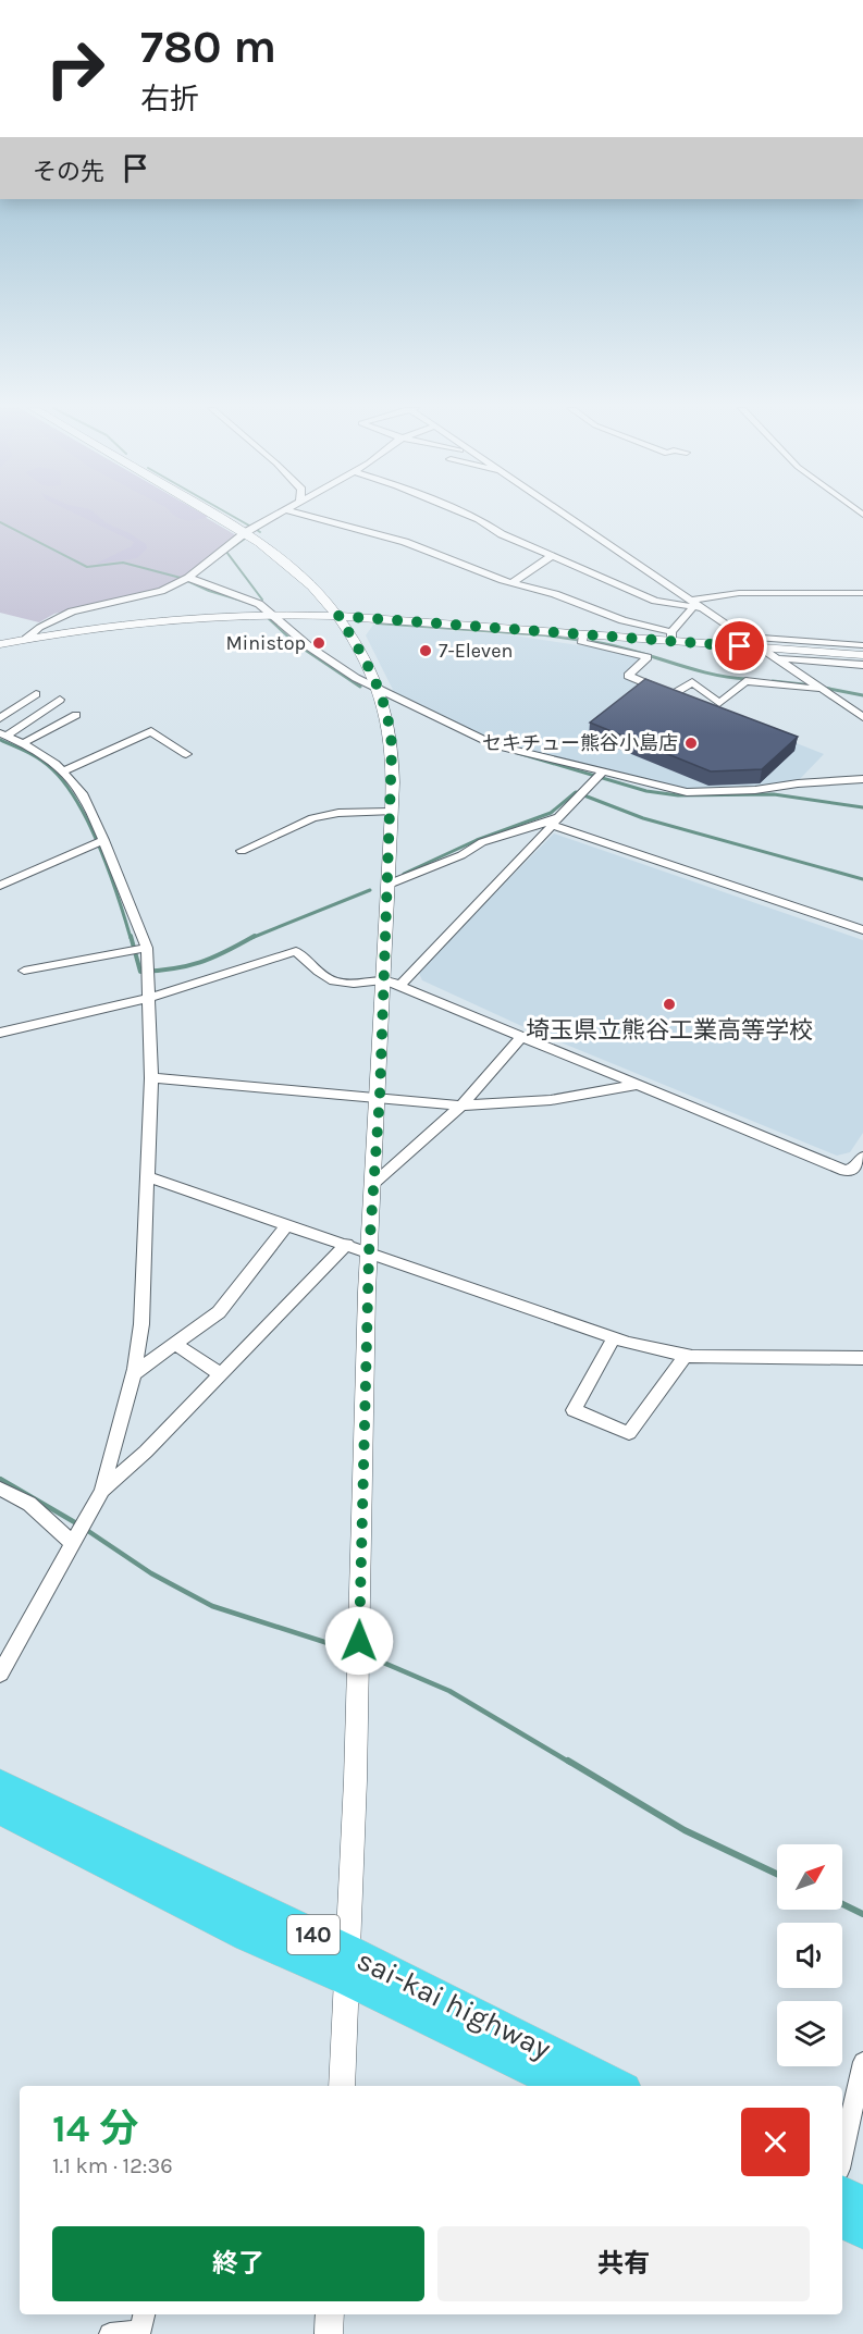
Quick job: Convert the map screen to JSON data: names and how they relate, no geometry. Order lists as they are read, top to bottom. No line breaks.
{"streets":{"highway":["140","sai-kai highway"]},"places":["Ministop","7-Eleven","セキチュー熊谷小島店","埼玉県立熊谷工業高等学校"],"north":"top right","page":{"turn":["780 m","右折"],"then":"その先","heading":["14 分","1.1 km · 12:36"],"buttons":["終了","共有"]}}
